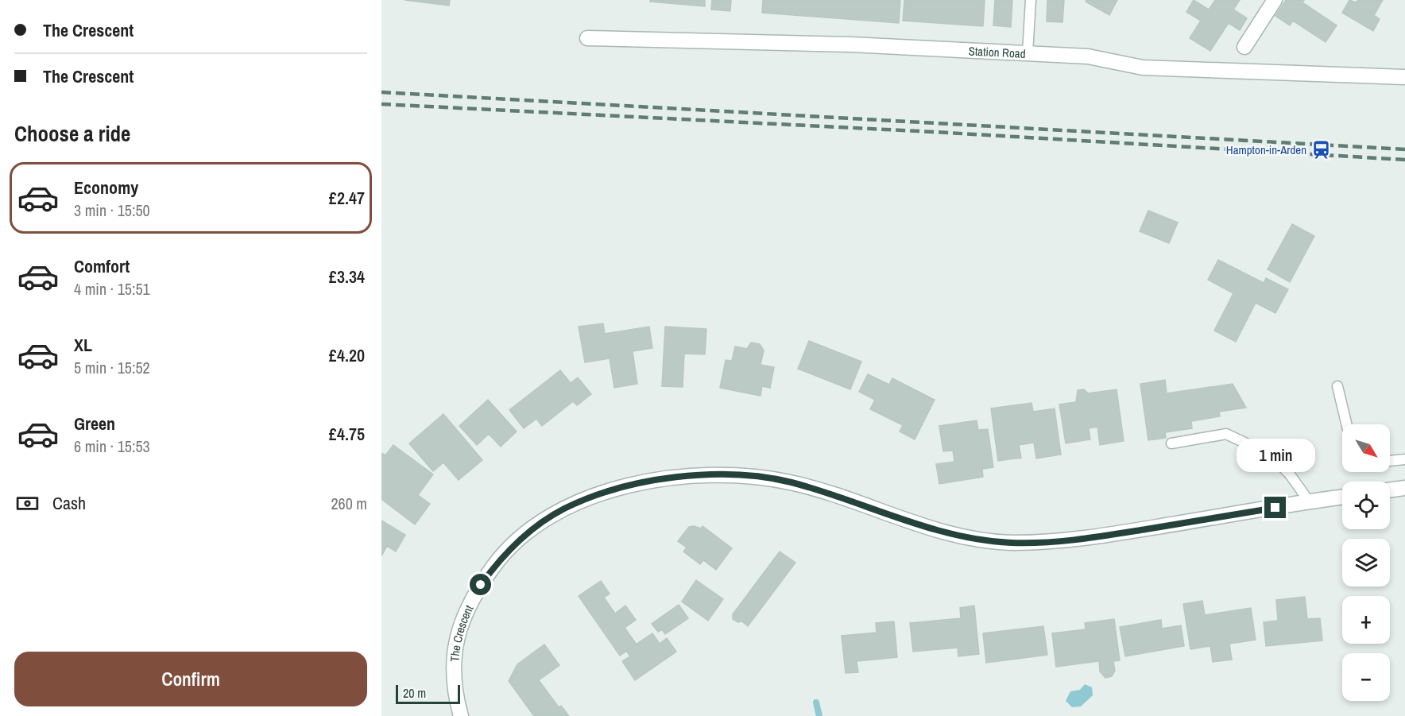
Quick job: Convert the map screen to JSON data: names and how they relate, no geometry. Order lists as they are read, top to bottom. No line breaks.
{"streets":{"street":["Station Road","The Crescent"]},"places":{"station":["Hampton-in-Arden"]},"scale_bar":"20 m","north":"bottom right","page":{"banner":["The Crescent","The Crescent"],"heading":"Choose a ride","list":[{"name":"Economy","note":"3 min · 15:50","value":"£2.47"},{"name":"Comfort","note":"4 min · 15:51","value":"£3.34"},{"name":"XL","note":"5 min · 15:52","value":"£4.20"},{"name":"Green","note":"6 min · 15:53","value":"£4.75"}],"map_buttons":["+","−"],"bubble":"1 min","pay":["Cash","260 m"],"buttons":"Confirm","scale":"20 m"}}
